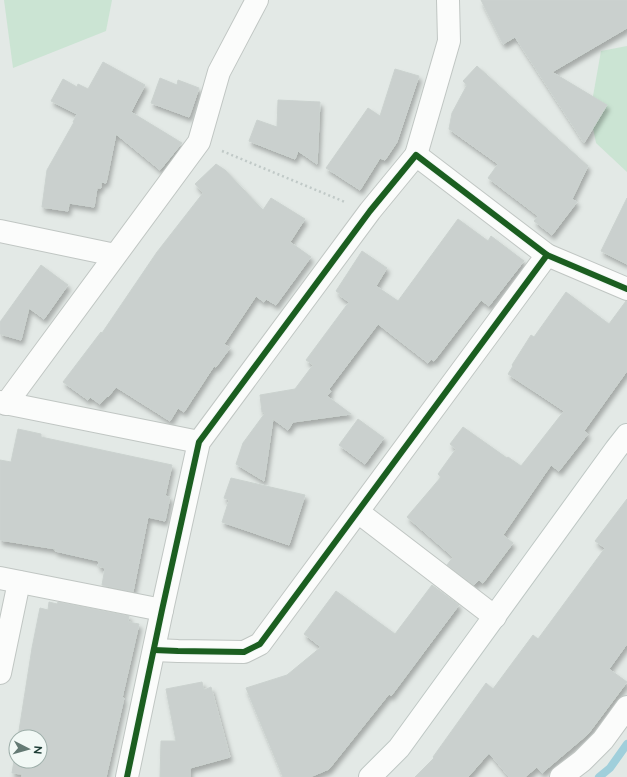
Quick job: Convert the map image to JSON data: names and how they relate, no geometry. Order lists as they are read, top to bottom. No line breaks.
{"north":"right"}
